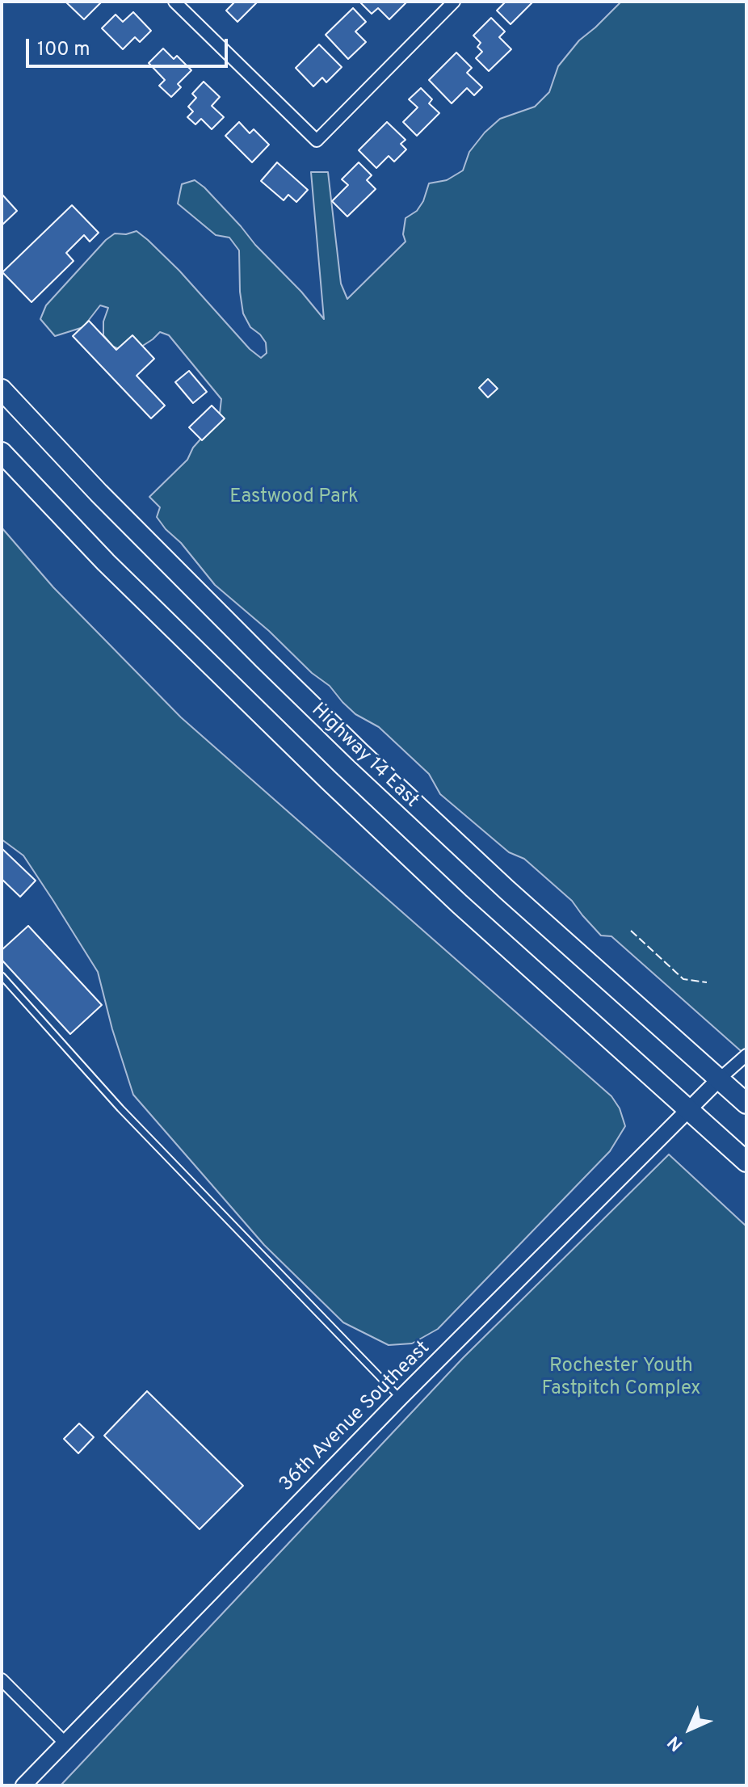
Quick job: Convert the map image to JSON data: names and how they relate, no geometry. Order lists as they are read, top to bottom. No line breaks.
{"streets":{"main road":["Highway 14 East"],"street":["36th Avenue Southeast"]},"crossings":[["Highway 14 East","36th Avenue Southeast"]],"parks":["Eastwood Park","Rochester Youth Fastpitch Complex"],"scale_bar":"100 m","north":"bottom left"}
